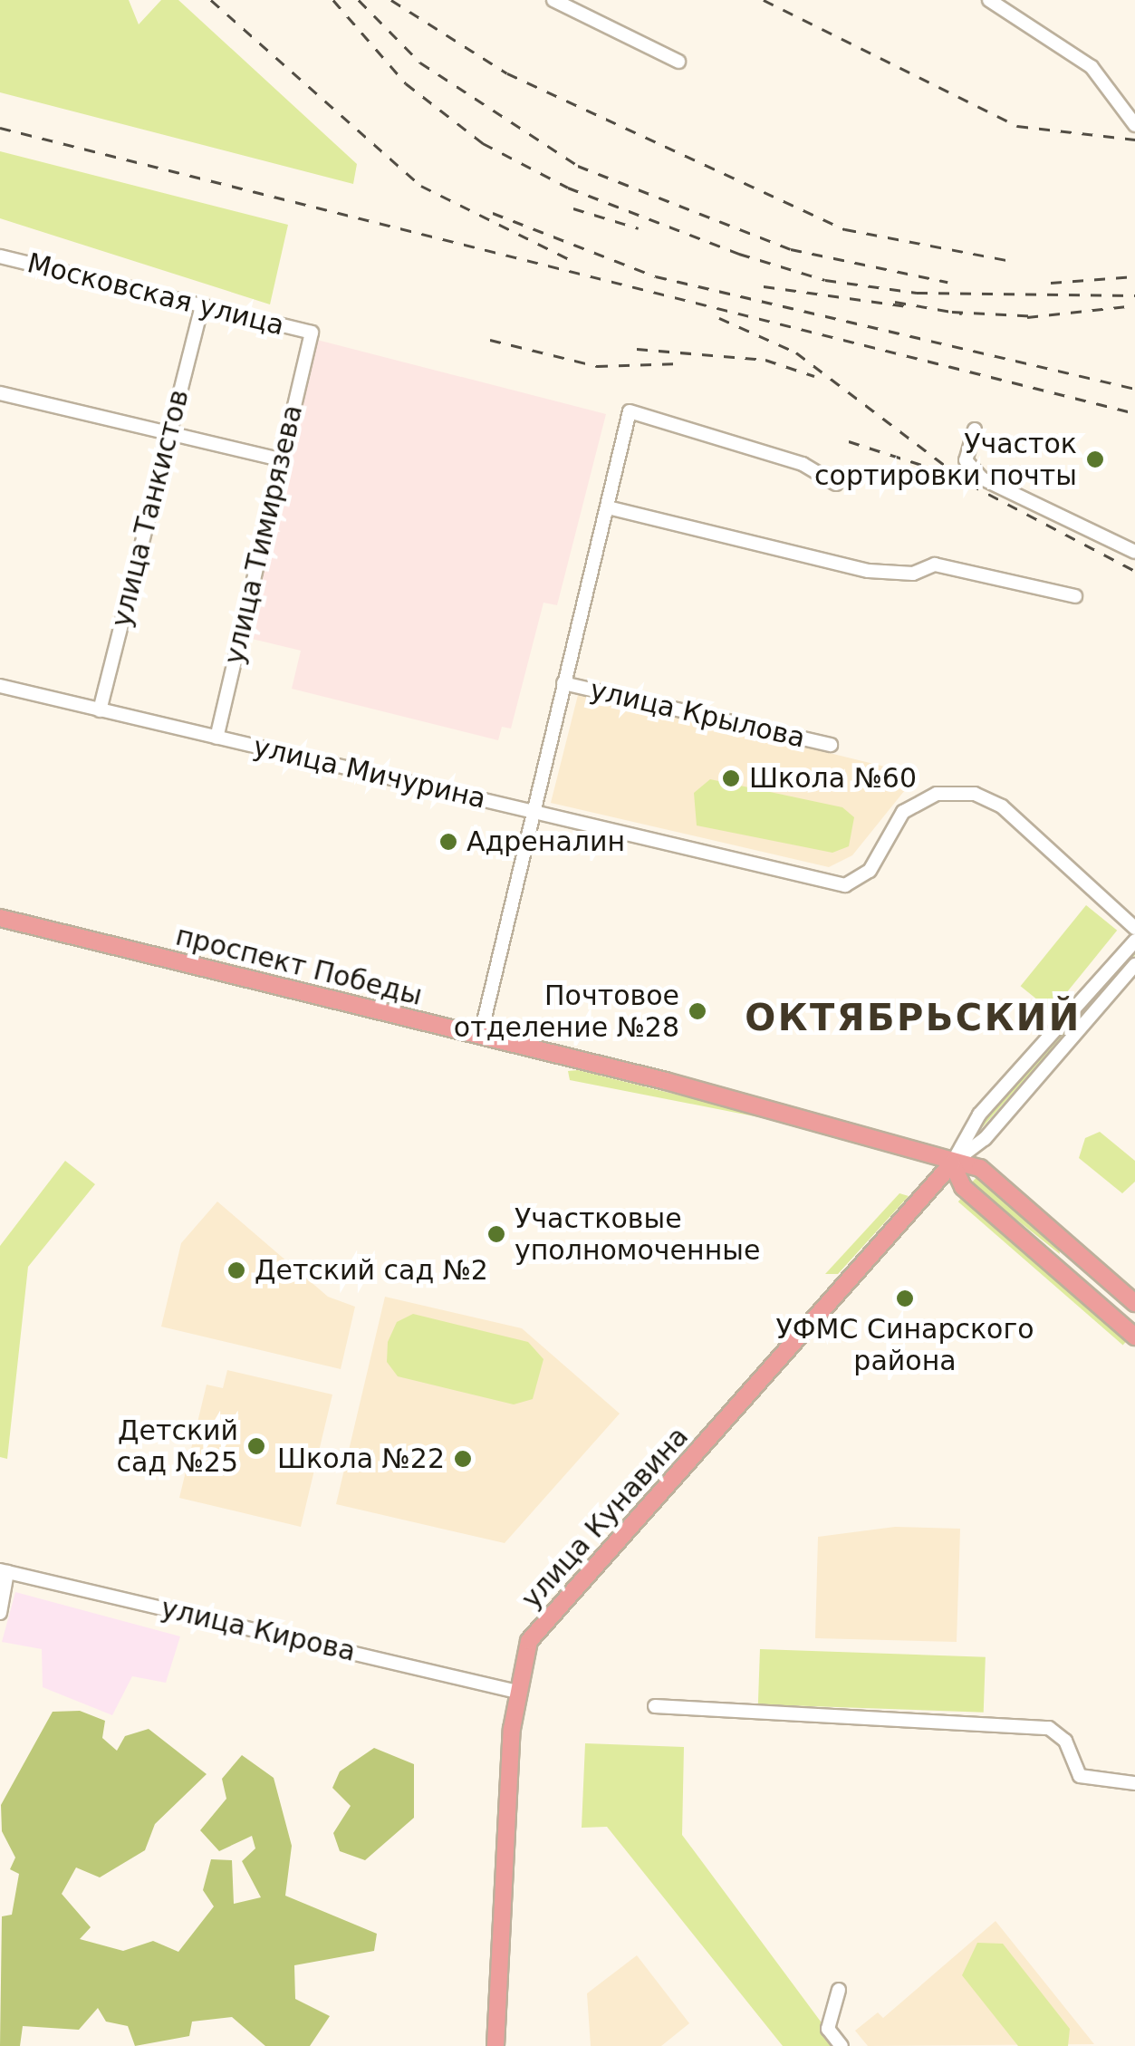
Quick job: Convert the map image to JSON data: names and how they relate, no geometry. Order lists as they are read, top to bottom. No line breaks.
{"streets":{"main road":["проспект Победы","улица Кунавина"],"street":["Московская улица","улица Танкистов","улица Тимирязева","улица Крылова","улица Мичурина","улица Кирова"]},"crossings":[["Московская улица","улица Танкистов"],["Московская улица","улица Тимирязева"],["улица Танкистов","улица Мичурина"],["улица Тимирязева","улица Мичурина"],["проспект Победы","улица Кунавина"],["улица Кунавина","улица Кирова"]],"districts":["ОКТЯБРЬСКИЙ"],"places":["Участок сортировки почты","Школа №60","Адреналин","Почтовое отделение №28","Участковые уполномоченные","Детский сад №2","УФМС Синарского района","Детский сад №25","Школа №22"]}
